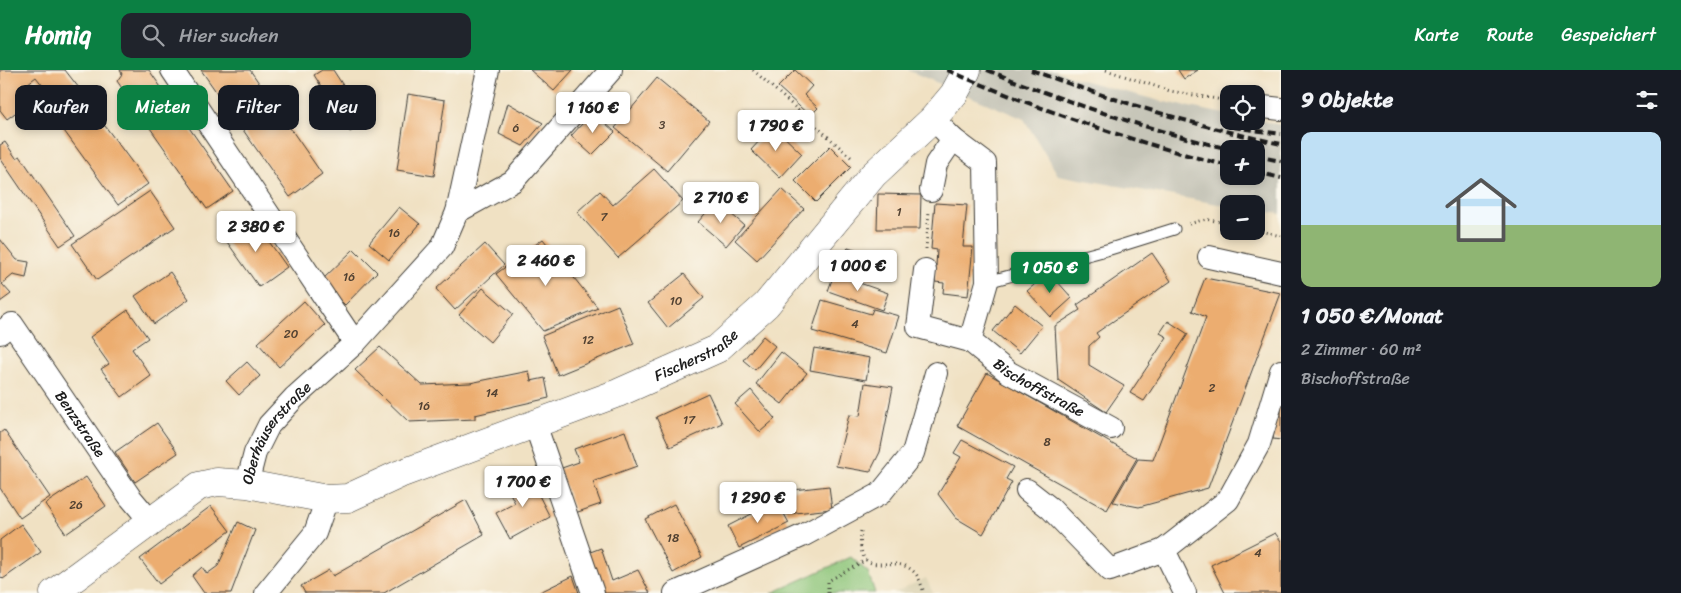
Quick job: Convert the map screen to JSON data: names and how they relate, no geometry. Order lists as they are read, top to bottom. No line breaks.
{"streets":{"street":["Fischerstraße","Bischoffstraße","Benzstraße","Oberhäuserstraße"]},"crossings":[["Fischerstraße","Oberhäuserstraße"],["Benzstraße","Oberhäuserstraße"]],"house_numbers":["3","6","1","7","16","16","10","4","20","12","2","14","16","17","8","26","18","4"],"page":{"header":"Homiq","search":"Hier suchen","nav":["Karte","Route","Gespeichert"],"heading":"9 Objekte","map_buttons":["+","−"],"chip":["Kaufen","Mieten","Filter","Neu"],"price":["1 160 €","1 790 €","2 710 €","2 380 €","2 460 €","1 000 €","1 050 €","1 700 €","1 290 €"],"list":[{"name":"1 050 €/Monat","note":"2 Zimmer · 60 m² · Bischoffstraße"}]}}
